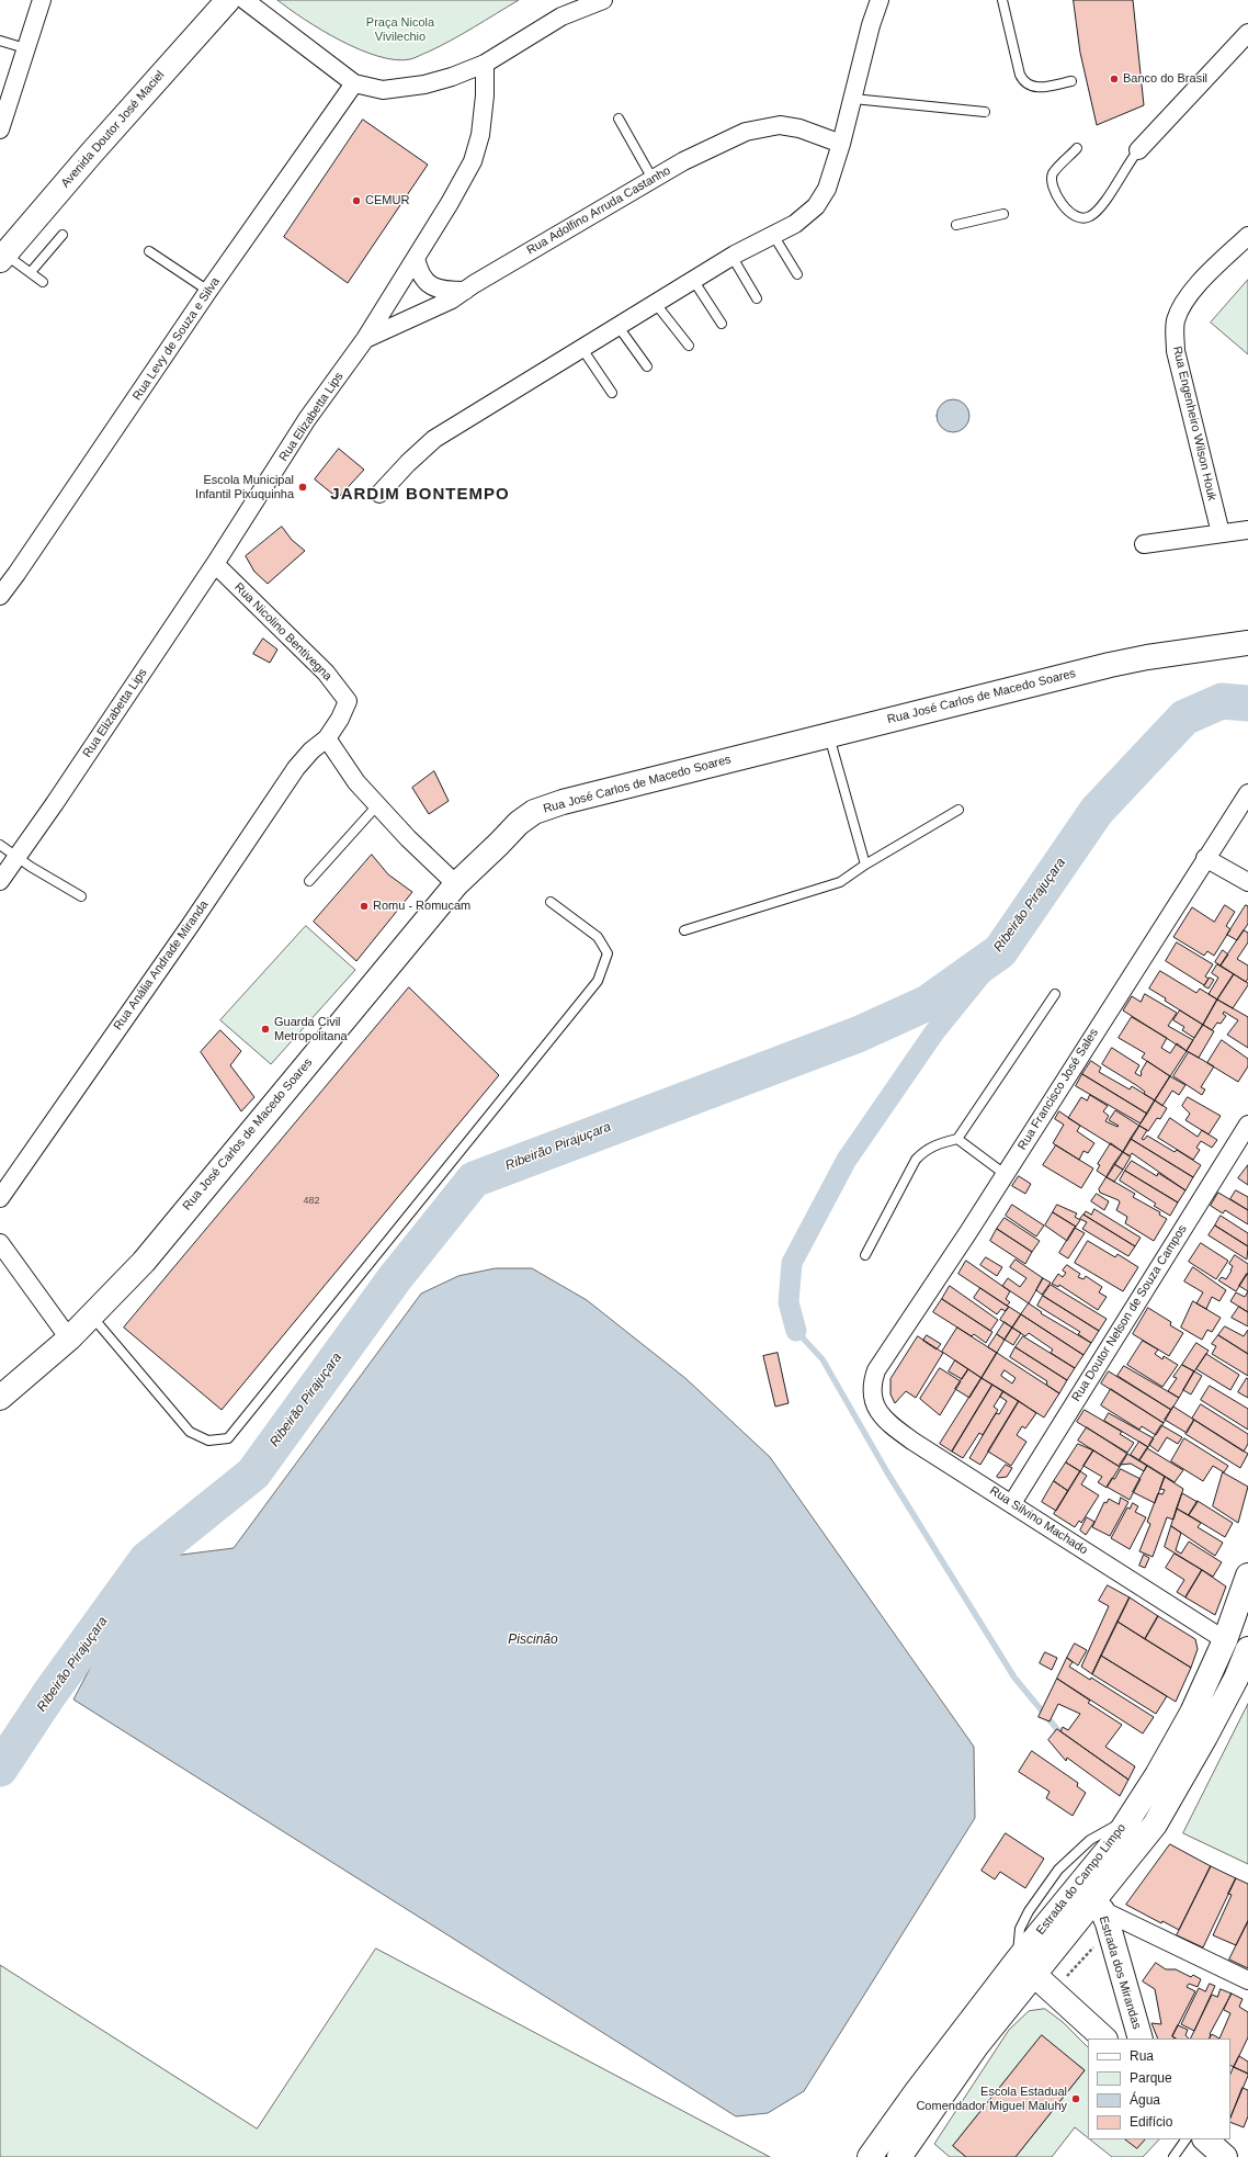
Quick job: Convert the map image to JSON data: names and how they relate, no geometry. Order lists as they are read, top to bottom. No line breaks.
{"streets":{"street":["Avenida Doutor José Maciel","Rua Adolfino Arruda Castanho","Rua Levy de Souza e Silva","Rua Elizabetta Lips","Rua Engenheiro Wilson Houk","Rua Nicolino Bentivegna","Rua José Carlos de Macedo Soares","Rua Anália Andrade Miranda","Rua Francisco José Sales","Rua Doutor Nelson de Souza Campos","Rua Silvino Machado","Estrada do Campo Limpo","Estrada dos Mirandas"]},"crossings":[["Rua Adolfino Arruda Castanho","Rua Elizabetta Lips"],["Rua Elizabetta Lips","Rua Nicolino Bentivegna"],["Rua Nicolino Bentivegna","Rua Anália Andrade Miranda"],["Rua Francisco José Sales","Rua Silvino Machado"],["Rua Doutor Nelson de Souza Campos","Rua Silvino Machado"],["Rua Silvino Machado","Estrada do Campo Limpo"],["Estrada do Campo Limpo","Estrada dos Mirandas"]],"districts":["JARDIM BONTEMPO"],"water":["Ribeirão Pirajuçara","Piscinão"],"parks":["Praça Nicola Vivilechio"],"places":["Banco do Brasil","CEMUR","Escola Municipal Infantil Pixuquinha","Romu - Romucam","Guarda Civil Metropolitana","Escola Estadual Comendador Miguel Maluhy"],"house_numbers":["482"],"legend":["Rua","Parque","Água","Edifício"]}
